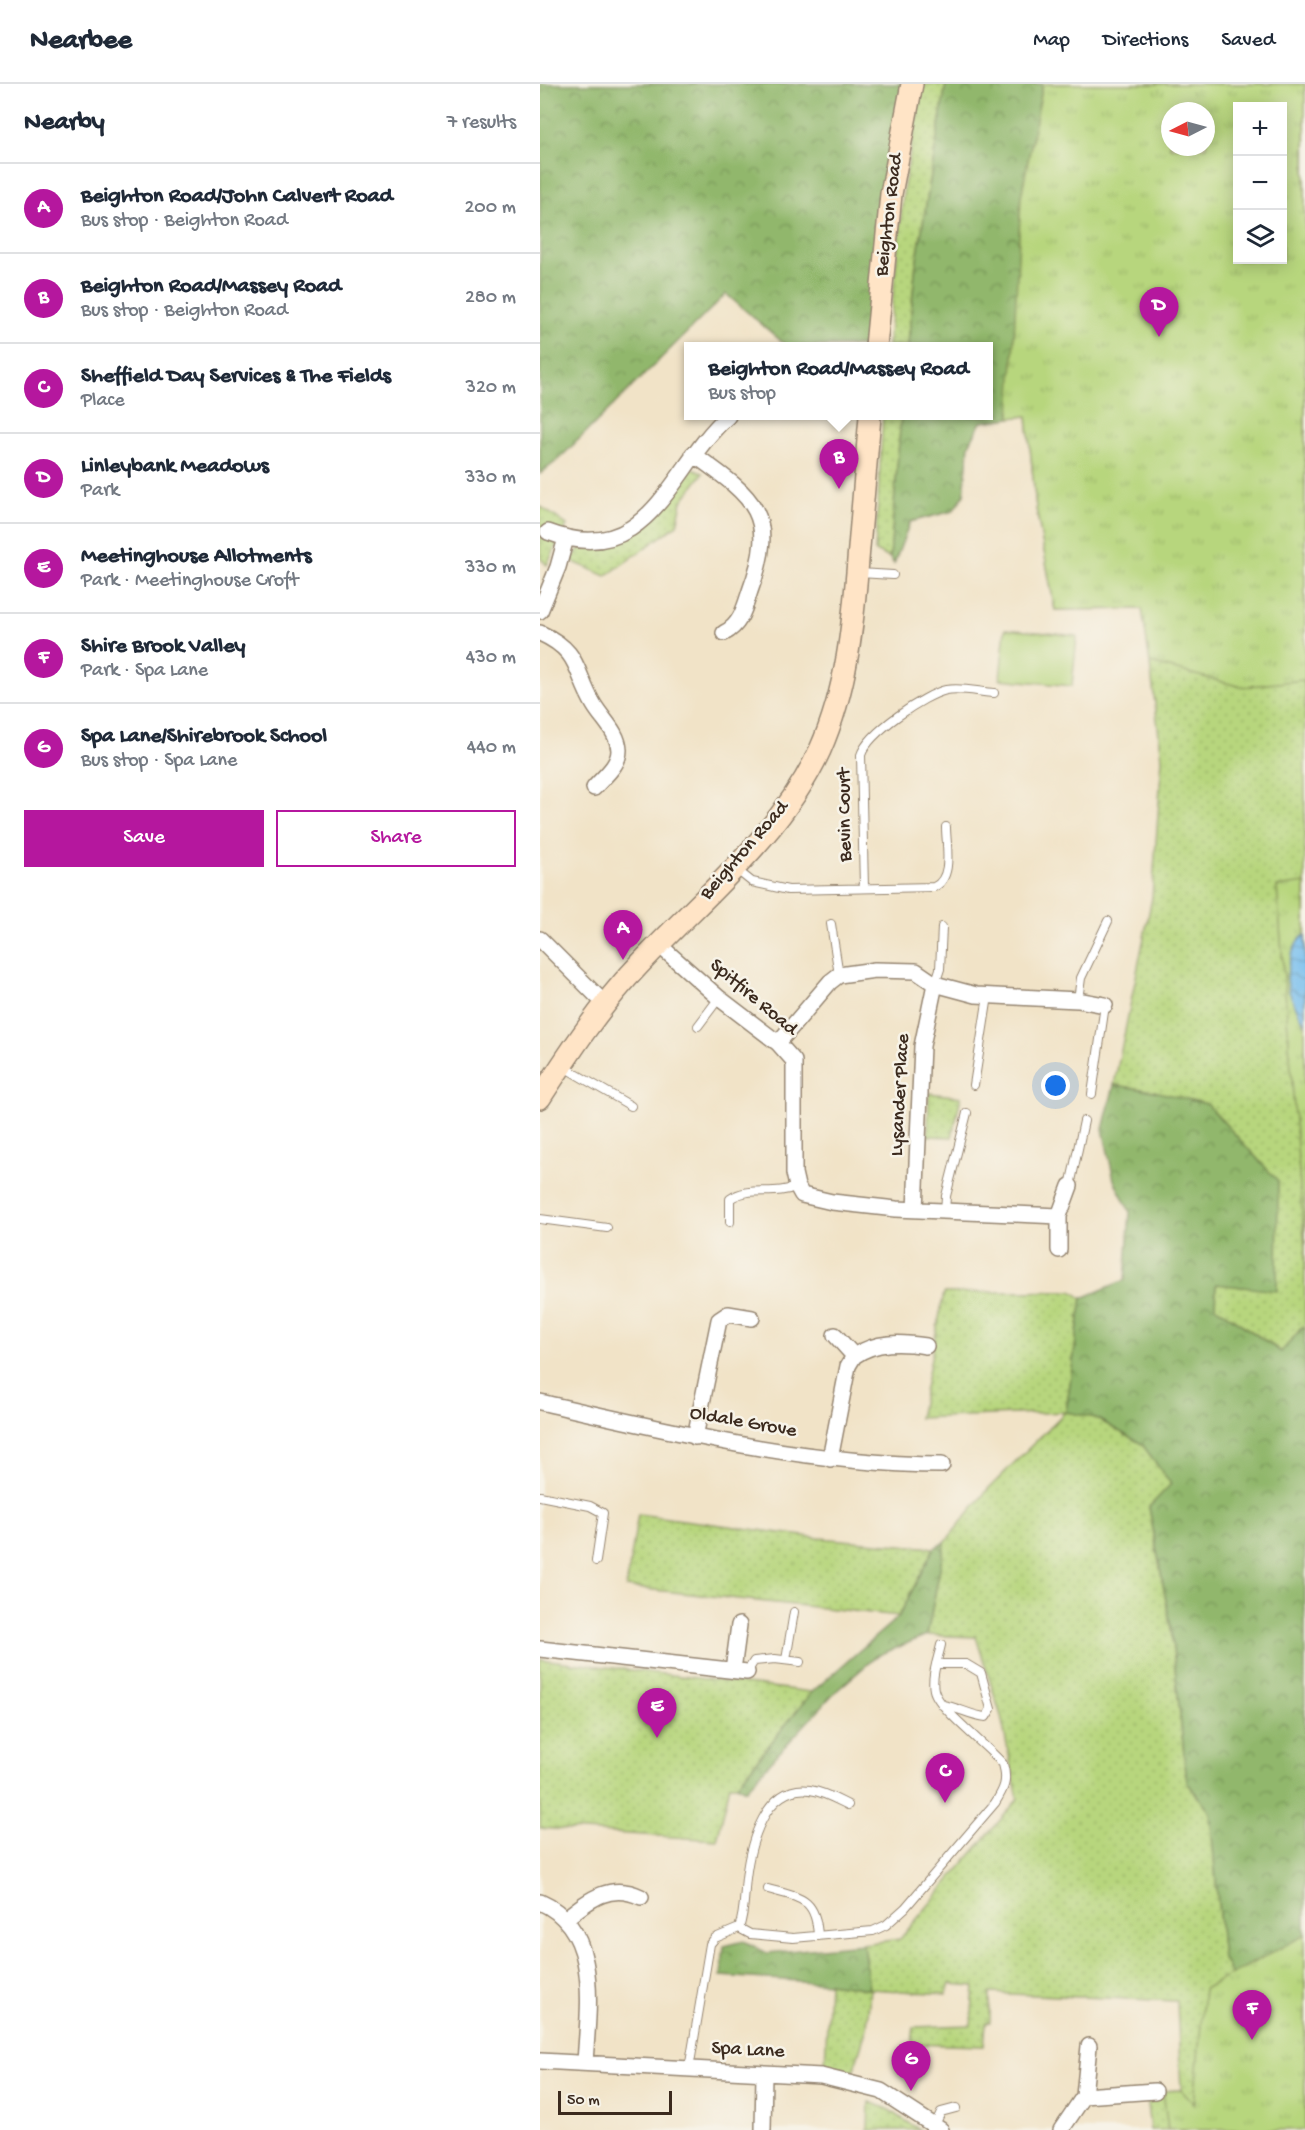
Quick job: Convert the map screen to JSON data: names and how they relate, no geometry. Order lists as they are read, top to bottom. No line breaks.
{"streets":{"street":["Beighton Road","Spitfire Road","Lysander Place","Oldale Grove","Spa Lane"],"lane":["Bevin Court"]},"crossings":[["Beighton Road","Bevin Court"],["Beighton Road","Spitfire Road"]],"scale_bar":"50 m","north":"left","page":{"header":"Nearbee","nav":["Map","Directions","Saved"],"heading":["Nearby","7 results"],"map_buttons":["+","−"],"list":[{"mark":"A","name":"Beighton Road/John Calvert Road","note":"Bus stop · Beighton Road","value":"200 m"},{"mark":"B","name":"Beighton Road/Massey Road","note":"Bus stop · Beighton Road","value":"280 m"},{"mark":"C","name":"Sheffield Day Services & The Fields","note":"Place","value":"320 m"},{"mark":"D","name":"Linleybank Meadows","note":"Park","value":"330 m"},{"mark":"E","name":"Meetinghouse Allotments","note":"Park · Meetinghouse Croft","value":"330 m"},{"mark":"F","name":"Shire Brook Valley","note":"Park · Spa Lane","value":"430 m"},{"mark":"G","name":"Spa Lane/Shirebrook School","note":"Bus stop · Spa Lane","value":"440 m"}],"pins":["D","B","A","E","C","F","G"],"popup":["Beighton Road/Massey Road","Bus stop"],"buttons":["Save","Share"],"scale":"50 m"}}
